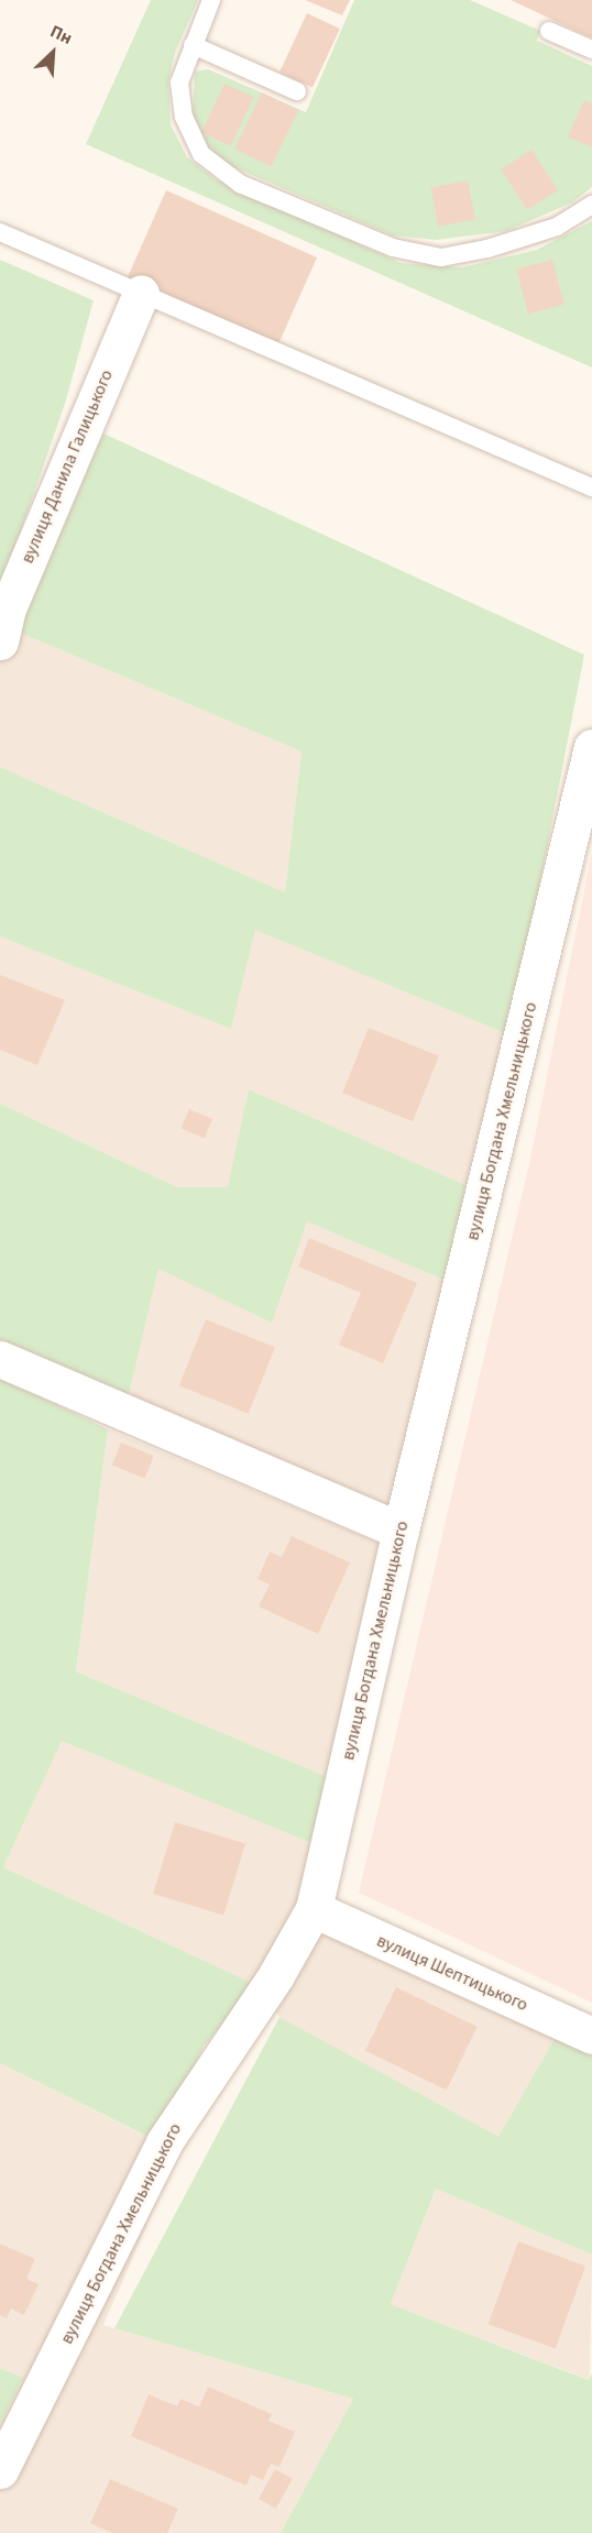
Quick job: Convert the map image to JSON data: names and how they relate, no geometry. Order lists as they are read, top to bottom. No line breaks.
{"streets":{"street":["вулиця Данила Галицького","вулиця Богдана Хмельницького","вулиця Шептицького"]},"crossings":[["вулиця Богдана Хмельницького","вулиця Шептицького"]],"north":"top right"}
